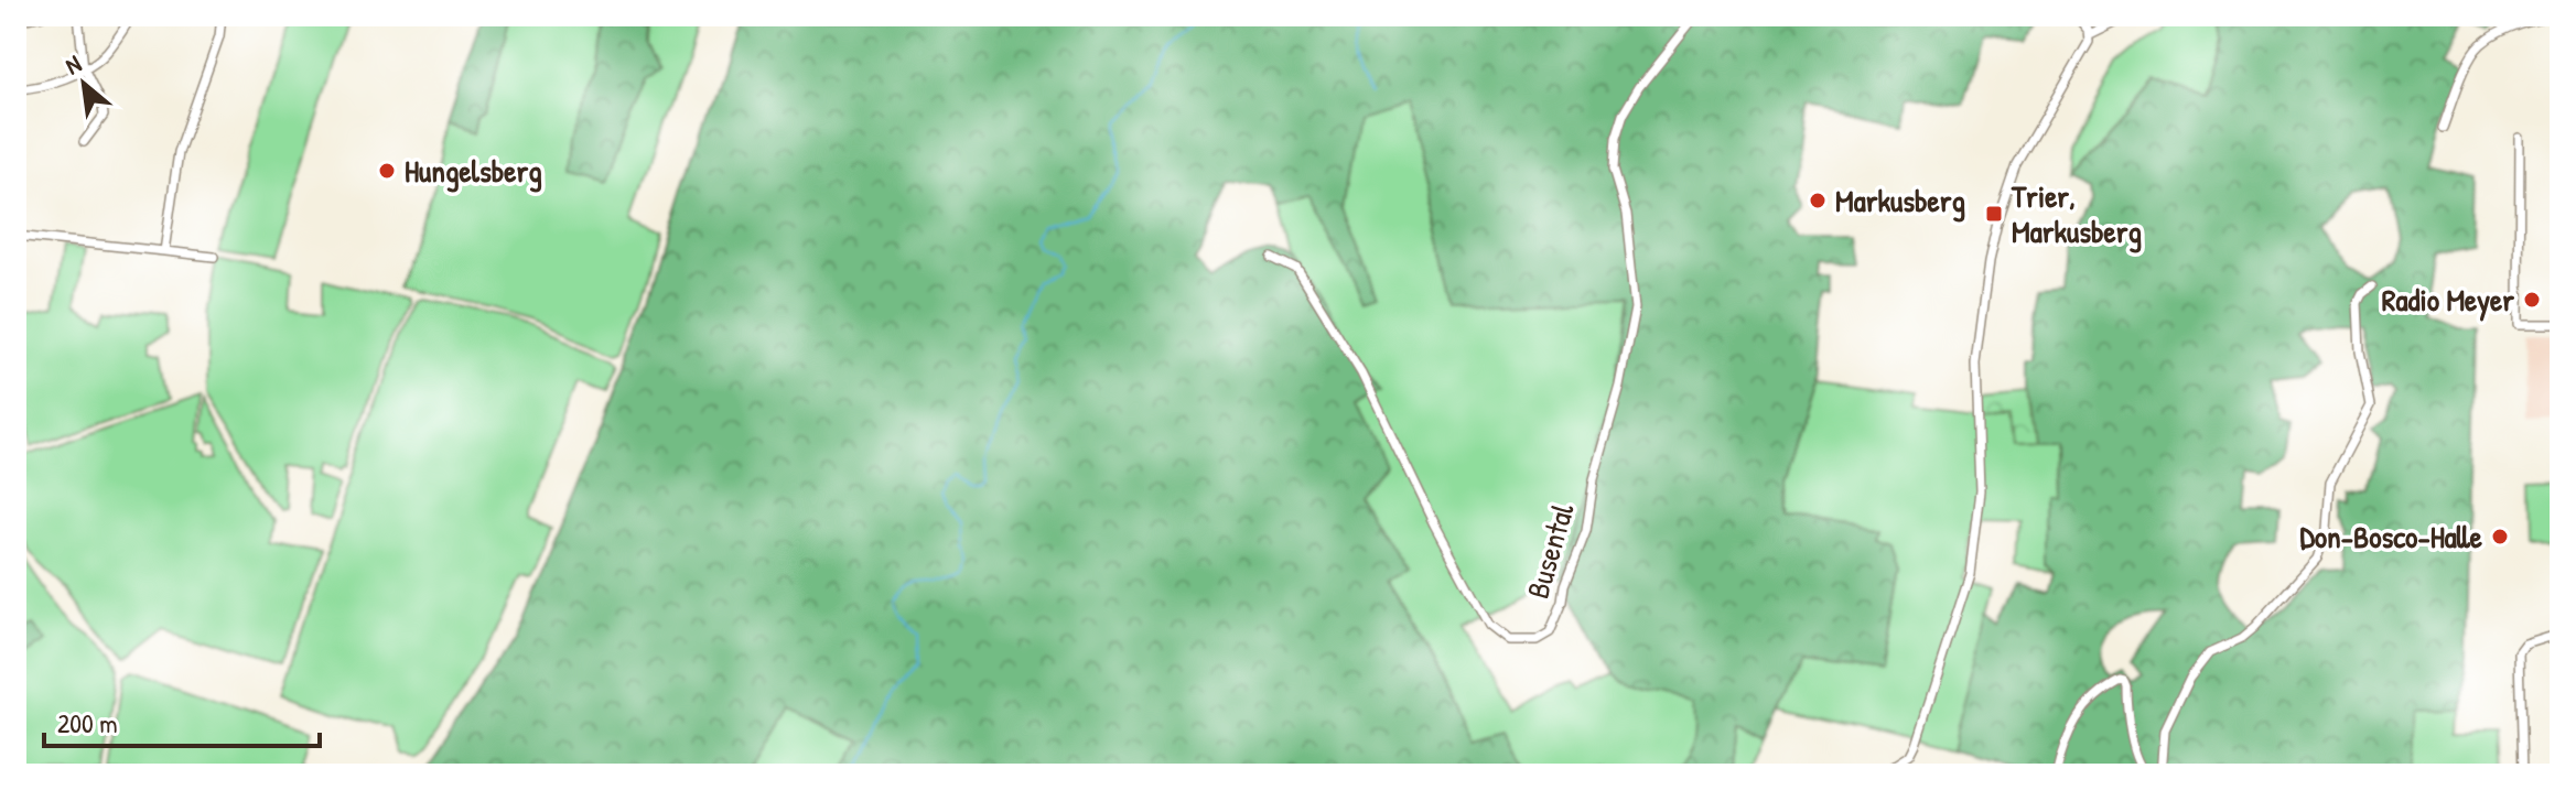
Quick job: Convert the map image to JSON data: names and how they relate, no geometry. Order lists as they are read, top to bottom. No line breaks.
{"streets":{"street":["Busental"]},"places":{"other":["Hungelsberg","Markusberg","Radio Meyer","Don-Bosco-Halle"],"transit":["Trier, Markusberg"]},"scale_bar":"200 m","north":"top left"}
